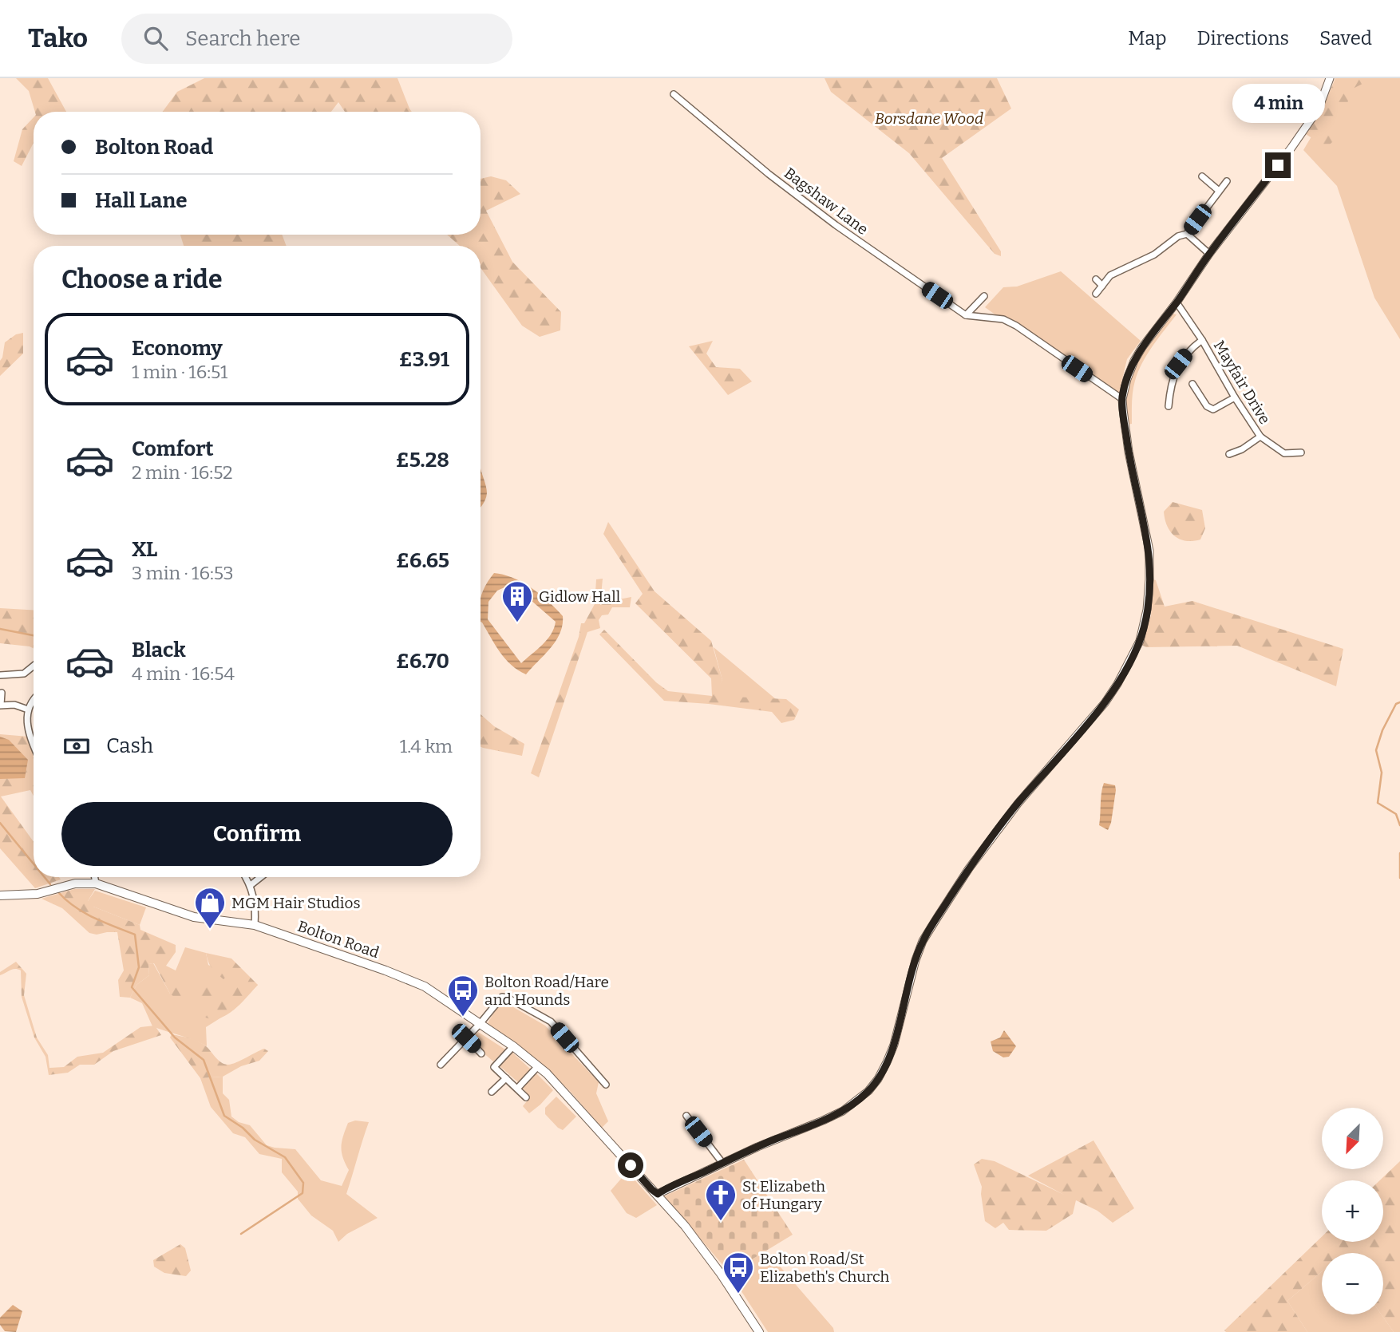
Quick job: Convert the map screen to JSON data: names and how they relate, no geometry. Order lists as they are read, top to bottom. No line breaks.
{"streets":{"main road":["Bolton Road"],"street":["Bagshaw Lane","Mayfair Drive"]},"parks":["Borsdane Wood"],"places":{"building":["Gidlow Hall"],"shop":["MGM Hair Studios"],"bus stop":["Bolton Road/Hare and Hounds","Bolton Road/St Elizabeth's Church"],"church":["St Elizabeth of Hungary"]},"north":"bottom left","page":{"header":"Tako","search":"Search here","nav":["Map","Directions","Saved"],"bubble":"4 min","banner":["Bolton Road","Hall Lane"],"heading":"Choose a ride","list":[{"name":"Economy","note":"1 min · 16:51","value":"£3.91"},{"name":"Comfort","note":"2 min · 16:52","value":"£5.28"},{"name":"XL","note":"3 min · 16:53","value":"£6.65"},{"name":"Black","note":"4 min · 16:54","value":"£6.70"}],"pay":["Cash","1.4 km"],"buttons":"Confirm","map_buttons":["+","−"]}}
